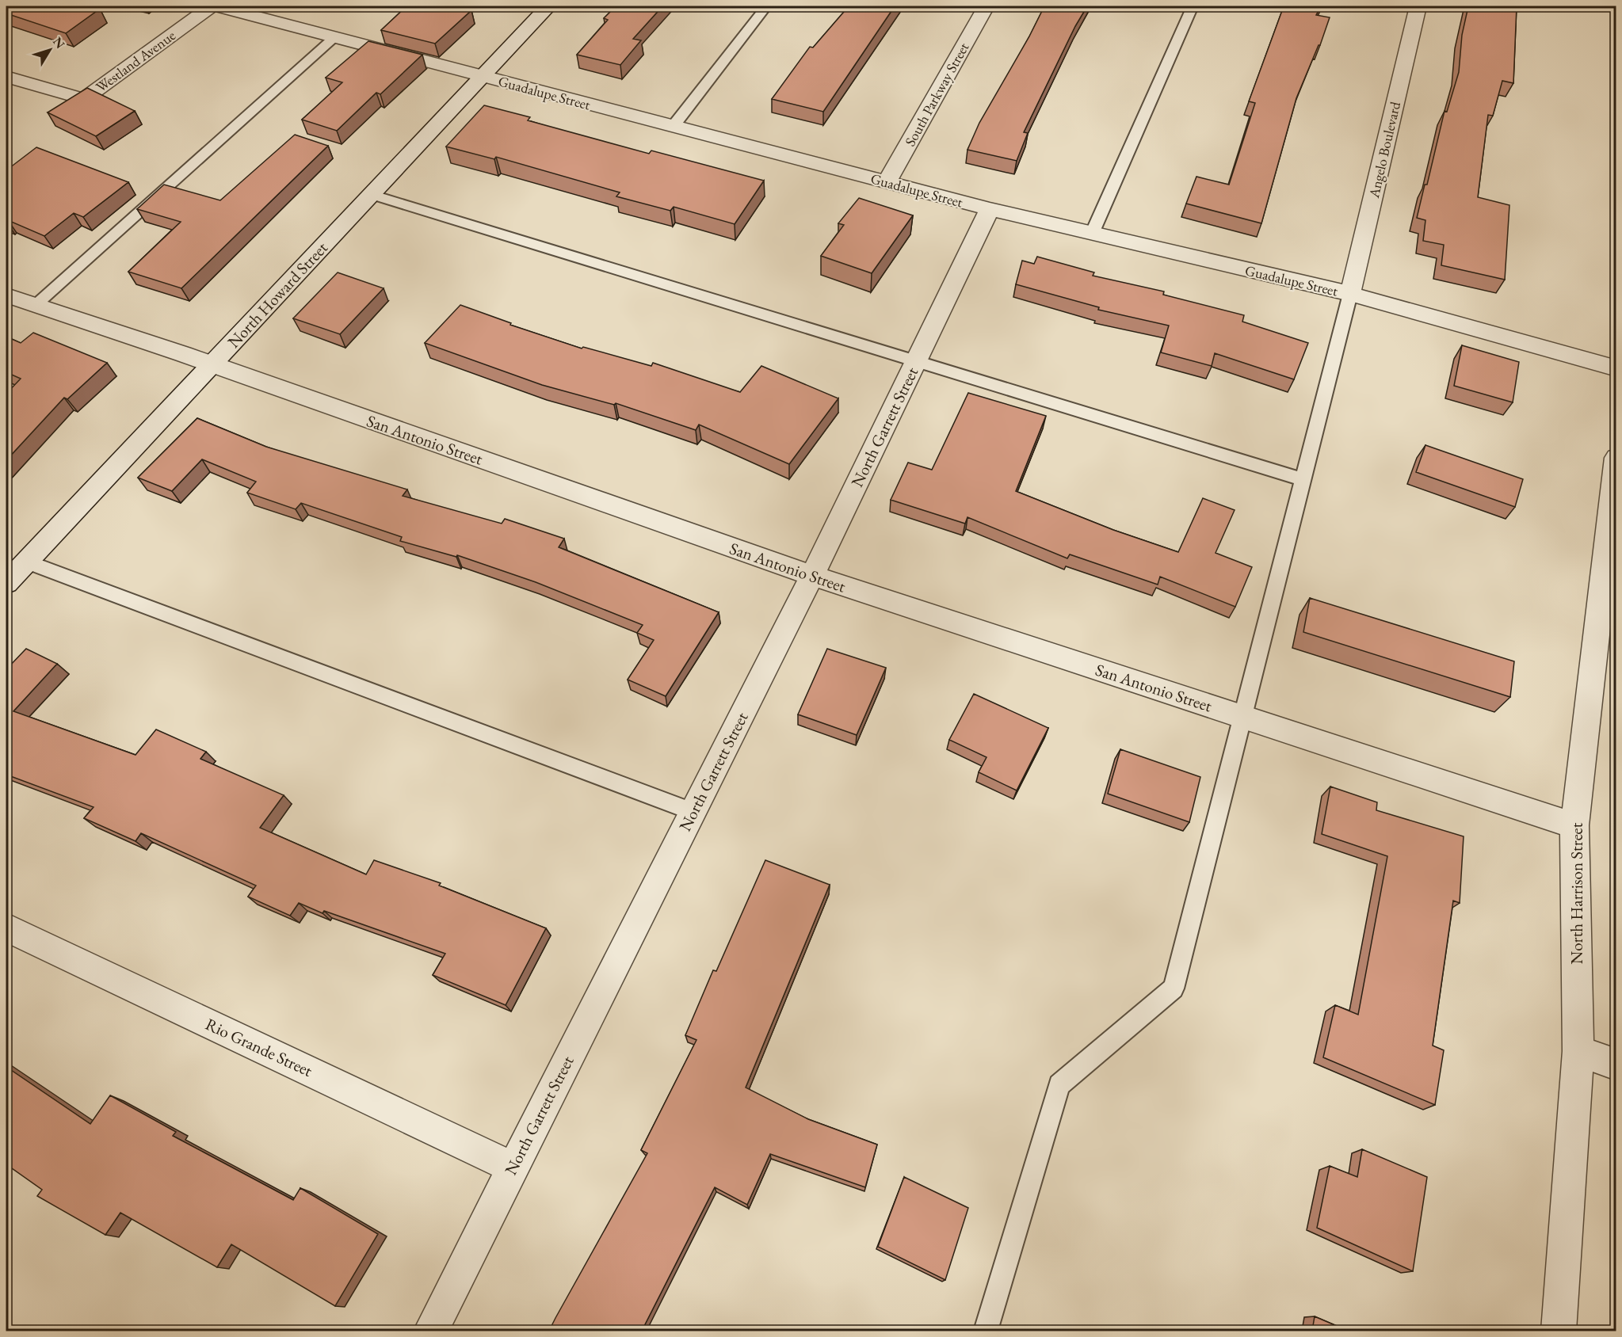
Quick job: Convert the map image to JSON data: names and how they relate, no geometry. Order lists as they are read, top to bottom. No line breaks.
{"streets":{"street":["Westland Avenue","Guadalupe Street","South Parkway Street","Angelo Boulevard","North Howard Street","North Garrett Street","San Antonio Street","North Harrison Street","Rio Grande Street"]},"crossings":[["Guadalupe Street","South Parkway Street"],["Guadalupe Street","Angelo Boulevard"],["Guadalupe Street","North Howard Street"],["Guadalupe Street","North Garrett Street"],["North Howard Street","San Antonio Street"],["North Garrett Street","San Antonio Street"],["North Garrett Street","Rio Grande Street"],["San Antonio Street","North Harrison Street"]],"north":"top right"}
